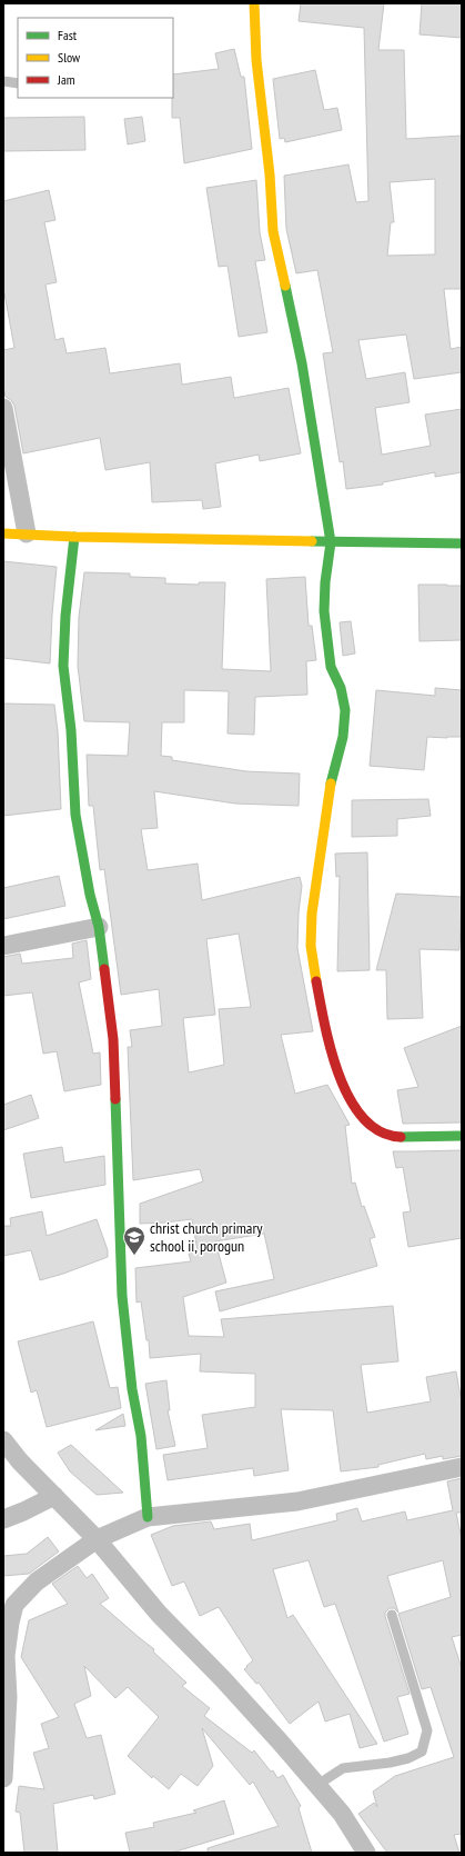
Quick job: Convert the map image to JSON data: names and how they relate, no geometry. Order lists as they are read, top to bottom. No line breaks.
{"places":{"school or university":["christ church primary school ii, porogun"]},"legend":["Fast","Slow","Jam"]}
